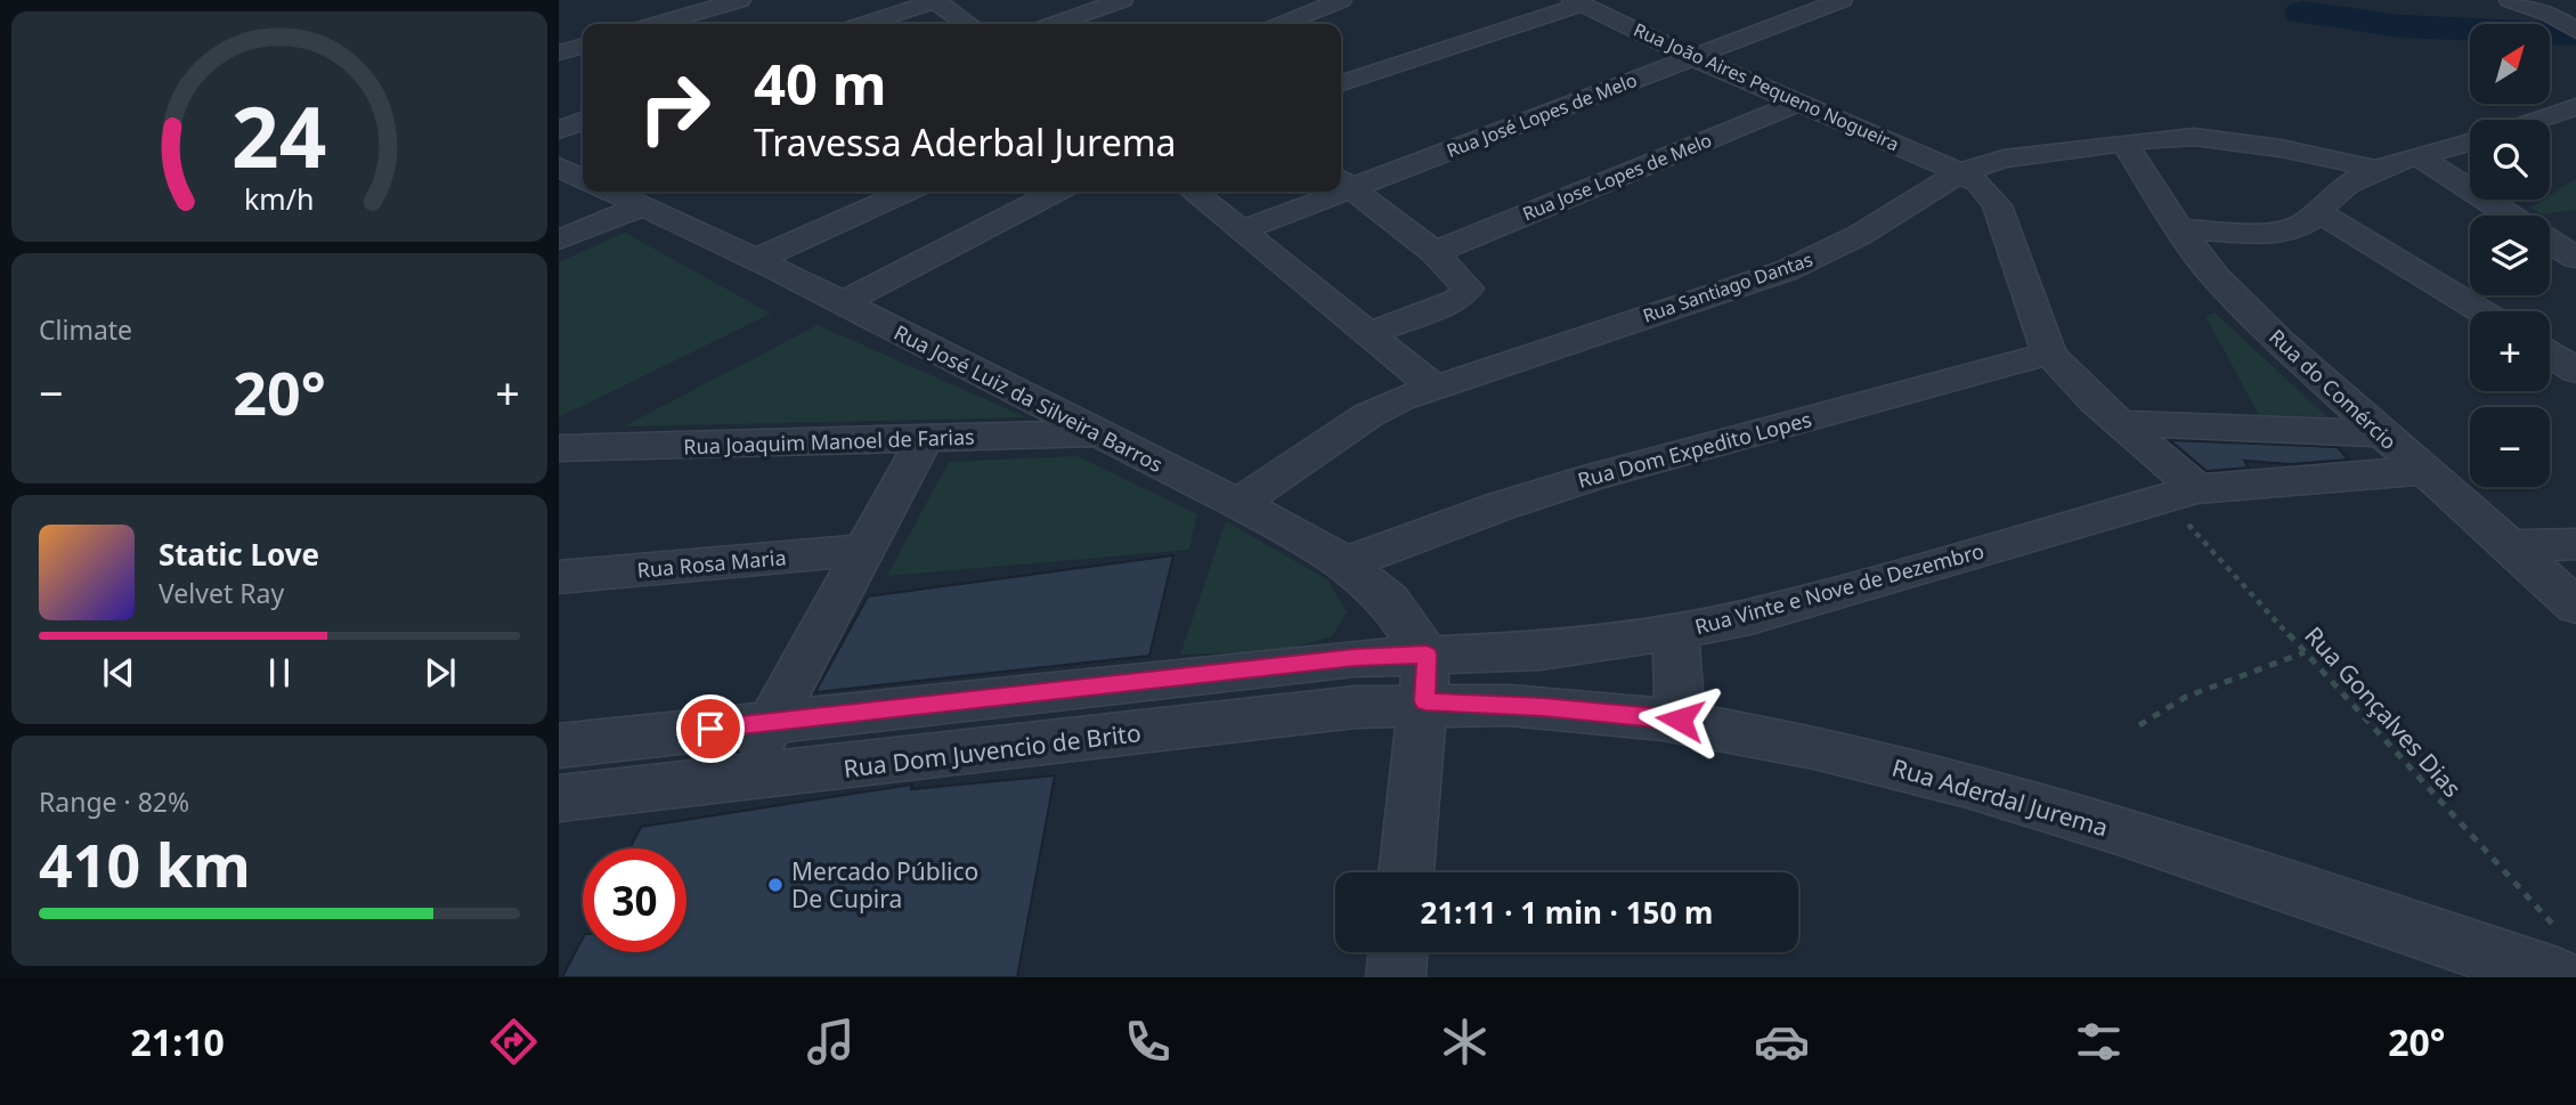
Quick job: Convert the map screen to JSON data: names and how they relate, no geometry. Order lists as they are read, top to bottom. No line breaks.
{"streets":{"street":["Rua João Aires Pequeno Nogueira","Rua José Lopes de Melo","Rua Jose Lopes de Melo","Rua Santiago Dantas","Rua do Comércio","Rua José Luiz da Silveira Barros","Rua Joaquim Manoel de Farias","Rua Dom Expedito Lopes","Rua Rosa Maria","Rua Vinte e Nove de Dezembro","Rua Dom Juvencio de Brito","Rua Aderdal Jurema"],"path":["Rua Gonçalves Dias"]},"crossings":[["Rua João Aires Pequeno Nogueira","Rua José Lopes de Melo"],["Rua João Aires Pequeno Nogueira","Rua Jose Lopes de Melo"],["Rua João Aires Pequeno Nogueira","Rua Santiago Dantas"],["Rua João Aires Pequeno Nogueira","Rua Dom Expedito Lopes"],["Rua Santiago Dantas","Rua do Comércio"],["Rua Santiago Dantas","Rua José Luiz da Silveira Barros"],["Rua do Comércio","Rua Vinte e Nove de Dezembro"],["Rua José Luiz da Silveira Barros","Rua Joaquim Manoel de Farias"],["Rua José Luiz da Silveira Barros","Rua Dom Expedito Lopes"],["Rua José Luiz da Silveira Barros","Rua Vinte e Nove de Dezembro"],["Rua José Luiz da Silveira Barros","Rua Dom Juvencio de Brito"],["Rua José Luiz da Silveira Barros","Rua Aderdal Jurema"],["Rua Vinte e Nove de Dezembro","Rua Gonçalves Dias"],["Rua Vinte e Nove de Dezembro","Rua Dom Juvencio de Brito"],["Rua Vinte e Nove de Dezembro","Rua Aderdal Jurema"],["Rua Dom Juvencio de Brito","Rua Aderdal Jurema"]],"places":["Mercado Público De Cupira"],"north":"top right","page":{"map_buttons":["+","−"],"turn":["40 m","Travessa Aderbal Jurema"],"tile":["Climate",["Range · 82%","410 km"]],"heat":["−","20°","+"],"song":["Static Love","Velvet Ray"],"limit":"30","trip":"21:11 · 1 min · 150 m","tabs":["21:10","20°"],"gauge":["24","km/h"]}}
